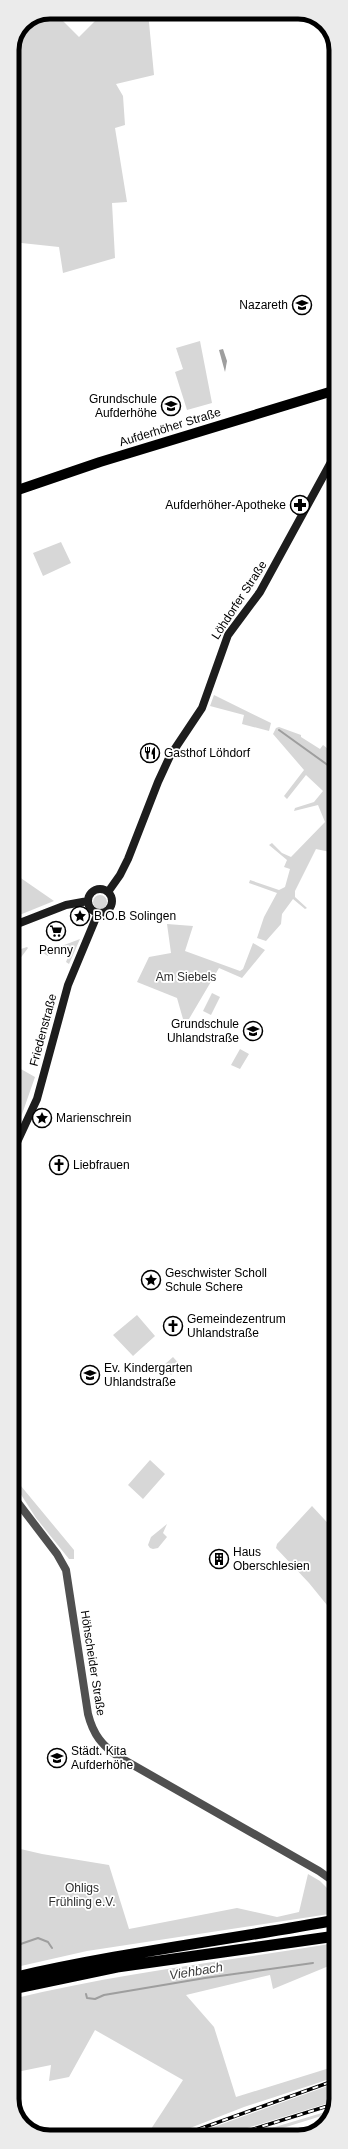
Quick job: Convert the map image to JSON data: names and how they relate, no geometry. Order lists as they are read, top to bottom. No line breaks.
{"streets":{"main road":["Aufderhöher Straße","Löhdorfer Straße","Friedenstraße"],"street":["Höhscheider Straße"]},"crossings":[["Löhdorfer Straße","Friedenstraße"]],"water":["Viehbach"],"parks":["Am Siebels","Ohligs Frühling e.V."],"places":{"school or university":["Nazareth","Grundschule Aufderhöhe","Grundschule Uhlandstraße","Ev. Kindergarten Uhlandstraße","Städt. Kita Aufderhöhe"],"pharmacy":["Aufderhöher-Apotheke"],"restaurant":["Gasthof Löhdorf"],"place":["B.O.B Solingen","Marienschrein","Geschwister Scholl Schule Schere"],"supermarket":["Penny"],"church":["Liebfrauen","Gemeindezentrum Uhlandstraße"],"building":["Haus Oberschlesien"]}}
